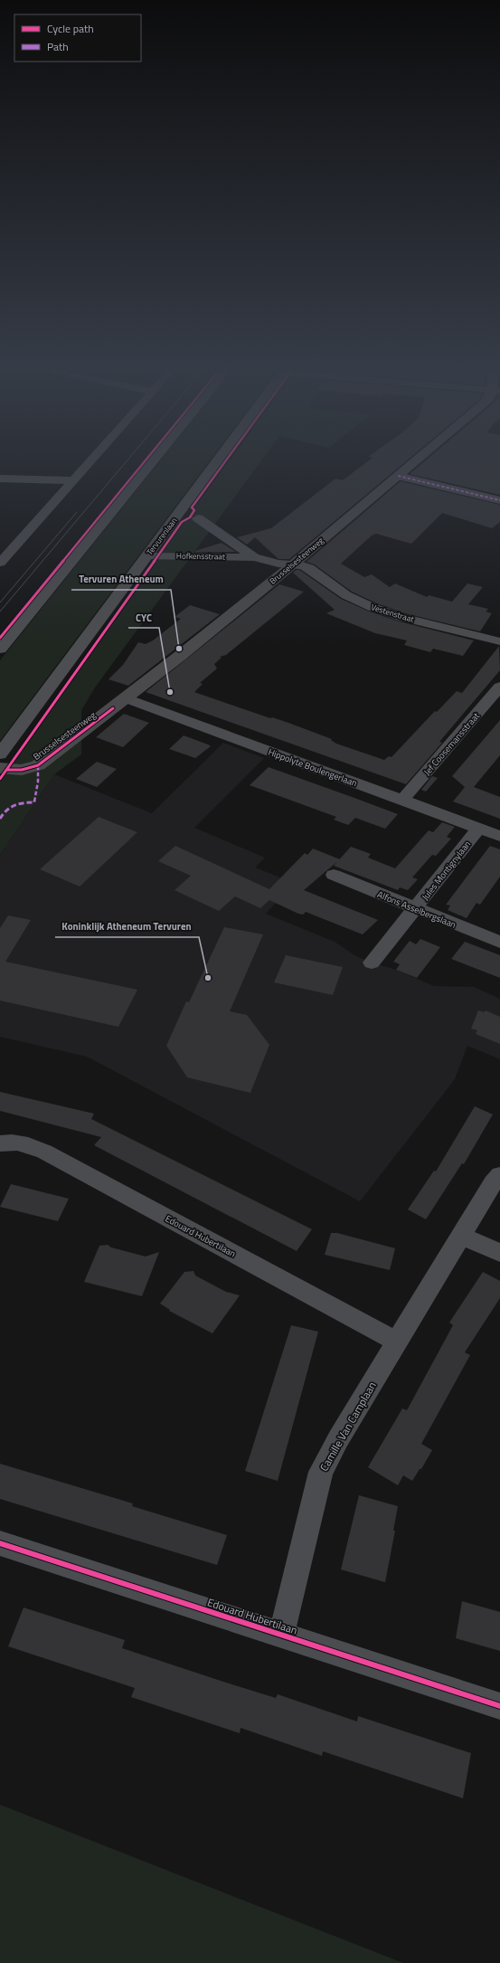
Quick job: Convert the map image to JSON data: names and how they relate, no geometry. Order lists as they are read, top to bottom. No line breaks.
{"streets":{"main road":["Tervurenlaan"],"street":["Hofkensstraat","Brusselsesteenweg","Vestenstraat","Jef Coosemansstraat","Hippolyte Boulengerlaan","Jules Montignylaan","Alfons Asselbergslaan","Edouard Hubertilaan","Camille Van Camplaan"]},"crossings":[["Tervurenlaan","Hofkensstraat"],["Hofkensstraat","Brusselsesteenweg"],["Hofkensstraat","Vestenstraat"],["Brusselsesteenweg","Vestenstraat"],["Brusselsesteenweg","Hippolyte Boulengerlaan"],["Jef Coosemansstraat","Hippolyte Boulengerlaan"],["Hippolyte Boulengerlaan","Jules Montignylaan"],["Jules Montignylaan","Alfons Asselbergslaan"],["Edouard Hubertilaan","Camille Van Camplaan"]],"places":["Tervuren Atheneum","CYC","Koninklijk Atheneum Tervuren"],"legend":["Cycle path","Path"]}
